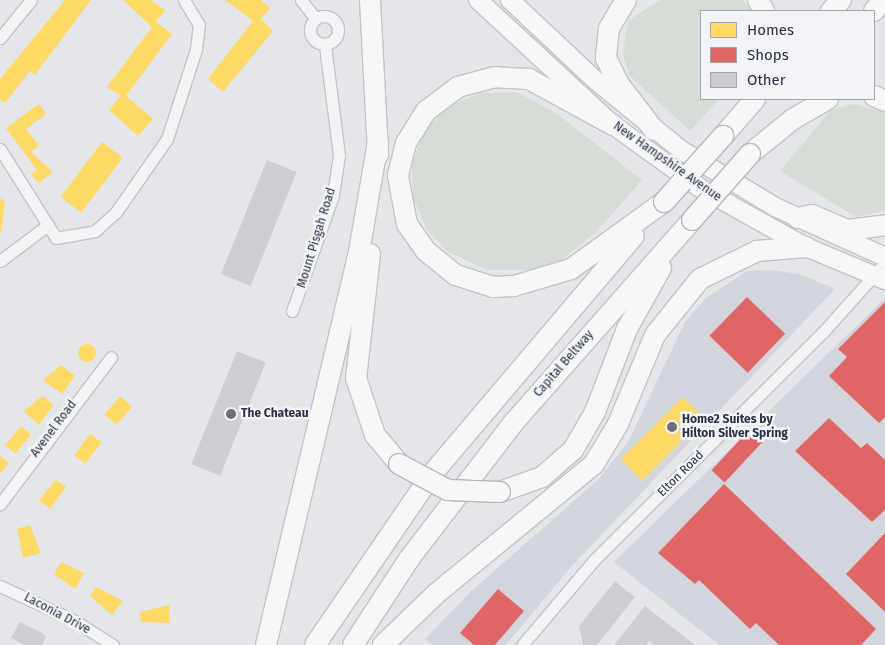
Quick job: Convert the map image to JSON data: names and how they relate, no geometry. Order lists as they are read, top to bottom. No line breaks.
{"streets":{"highway":["Capital Beltway"],"main road":["New Hampshire Avenue"],"street":["Mount Pisgah Road","Avenel Road","Elton Road","Laconia Drive"]},"crossings":[["New Hampshire Avenue","Elton Road"]],"places":["The Chateau","Home2 Suites by Hilton Silver Spring"],"legend":["Homes","Shops","Other"]}
